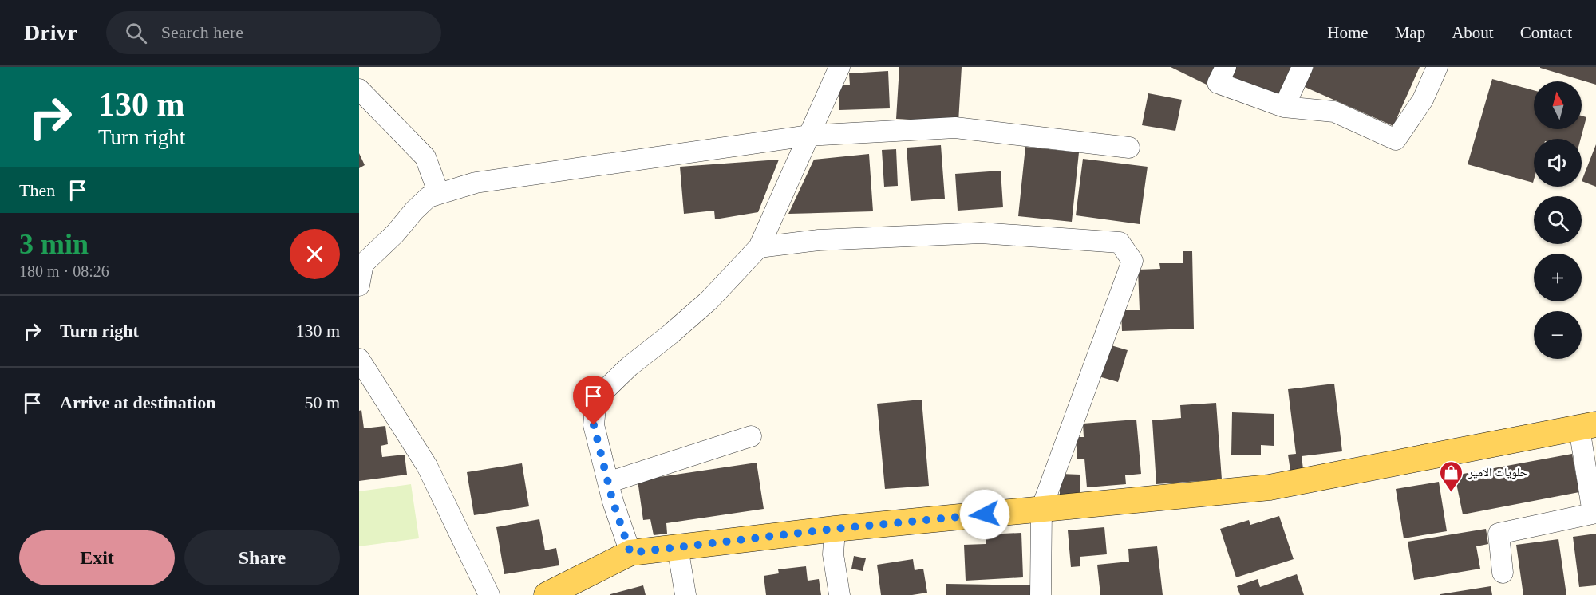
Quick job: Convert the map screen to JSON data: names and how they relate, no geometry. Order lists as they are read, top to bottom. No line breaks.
{"places":{"shop":["حلويات الامير"]},"north":"top","page":{"header":"Drivr","search":"Search here","nav":["Home","Map","About","Contact"],"turn":["130 m","Turn right"],"map_buttons":["+","−"],"then":"Then","heading":["3 min","180 m · 08:26"],"list":[{"name":"Turn right","value":"130 m"},{"name":"Arrive at destination","value":"50 m"}],"buttons":["Exit","Share"]}}
